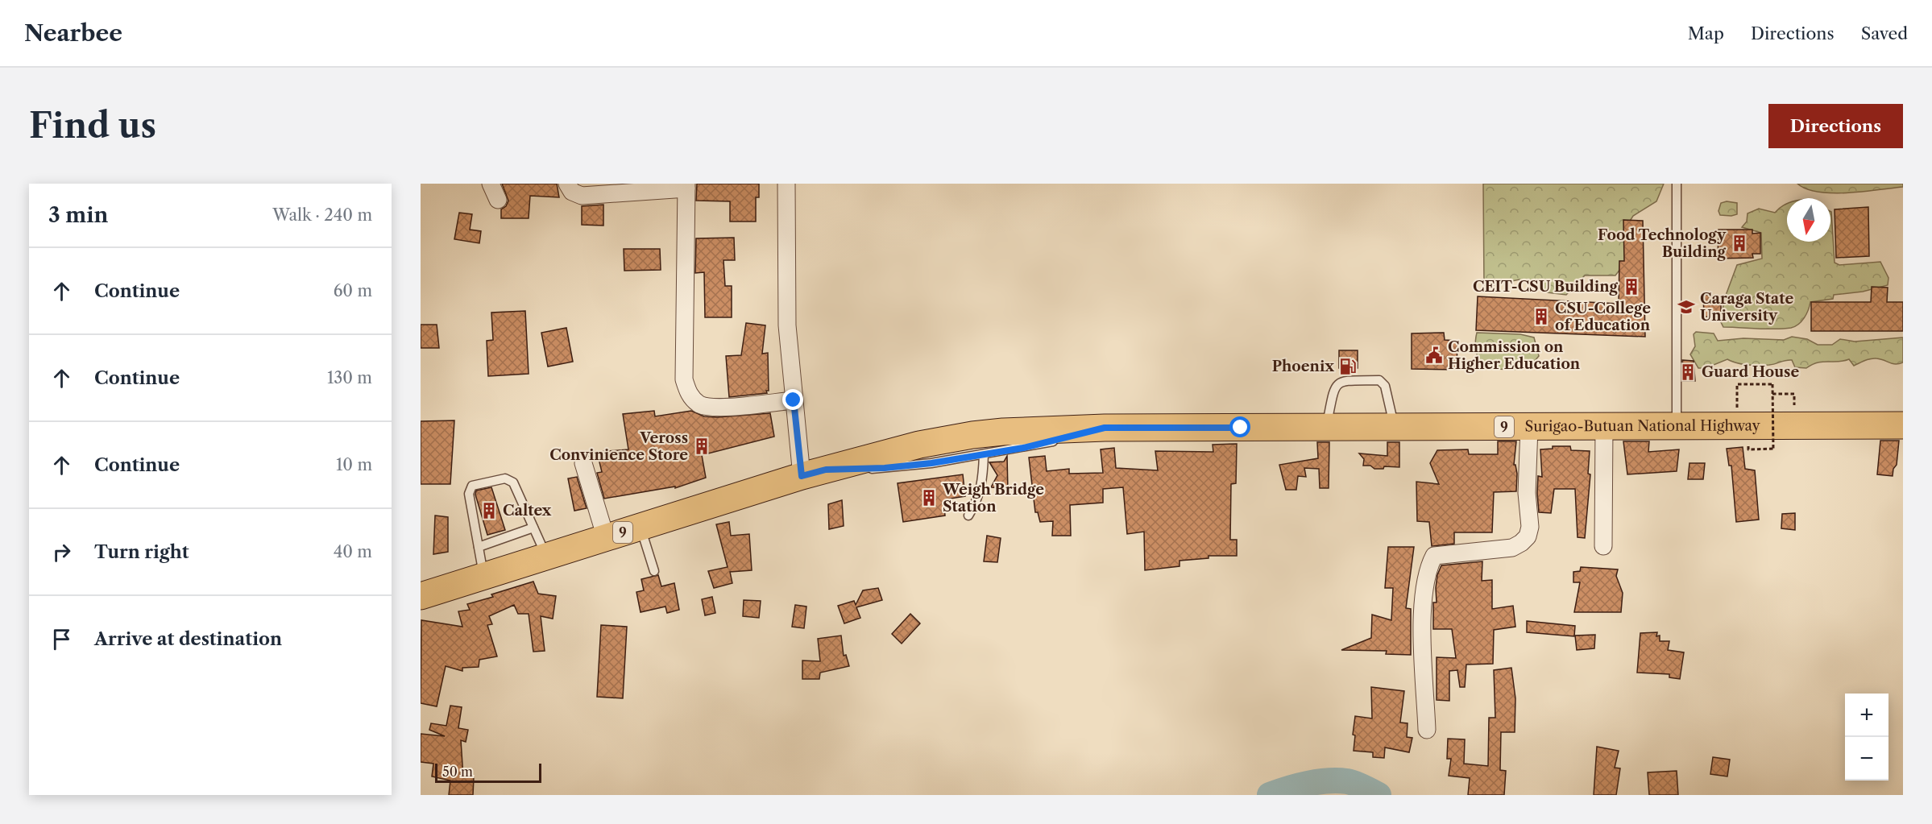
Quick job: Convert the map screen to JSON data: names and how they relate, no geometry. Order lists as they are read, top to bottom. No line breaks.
{"streets":{"main road":["Surigao-Butuan National Highway","9"]},"places":{"building":["Food Technology Building","CEIT-CSU Building","CSU-College of Education","Guard House","Veross Convinience Store","Weigh Bridge Station","Caltex"],"school or university":["Caraga State University"],"public building":["Commission on Higher Education"],"fuel station":["Phoenix"]},"scale_bar":"50 m","north":"bottom","page":{"header":"Nearbee","nav":["Map","Directions","Saved"],"buttons":"Directions","title":"Find us","heading":["3 min","Walk · 240 m"],"list":[["Continue","60 m"],["Continue","130 m"],["Continue","10 m"],["Turn right","40 m"],"Arrive at destination"],"map_buttons":["+","−"],"scale":"50 m"}}
